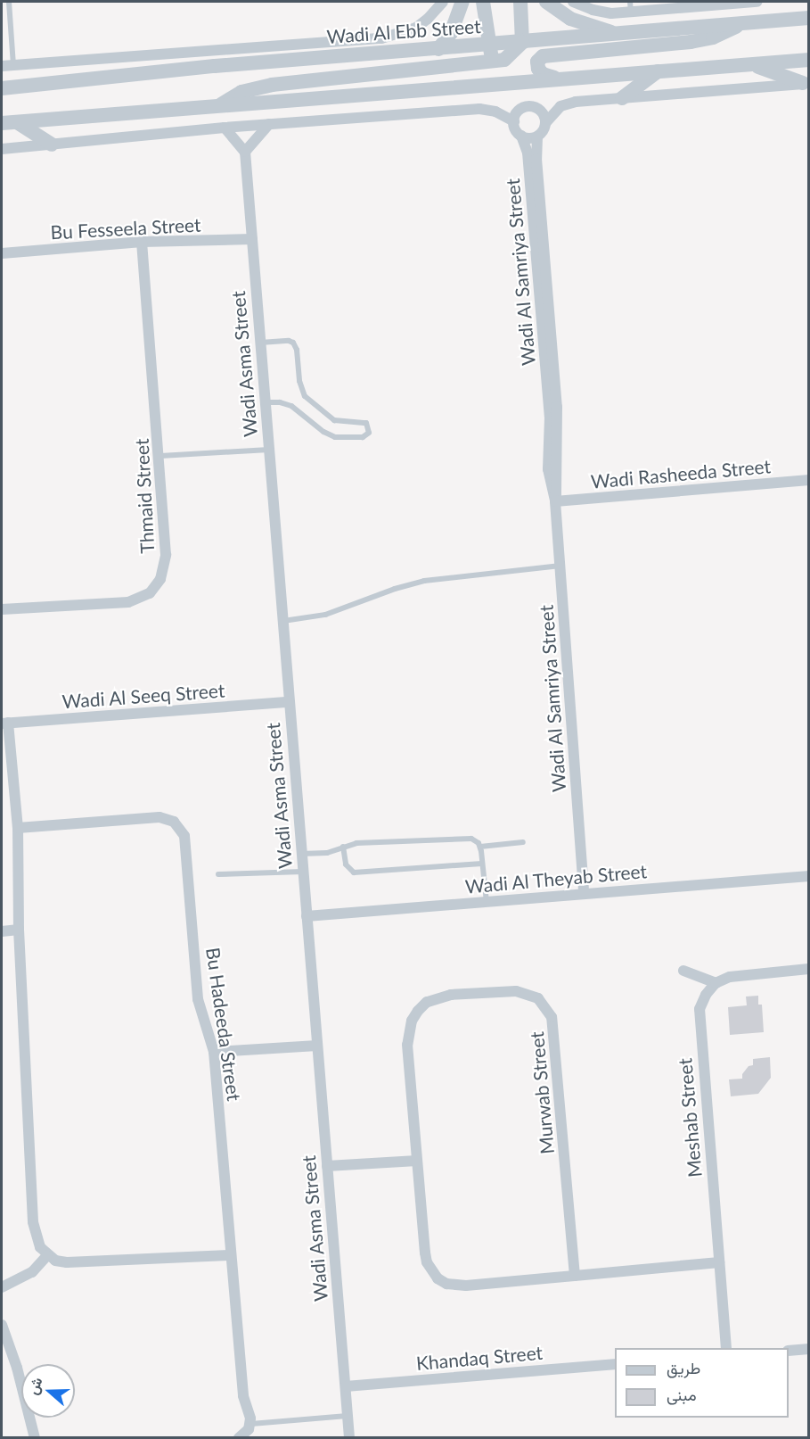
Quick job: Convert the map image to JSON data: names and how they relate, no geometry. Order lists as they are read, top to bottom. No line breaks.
{"streets":{"street":["Wadi Al Ebb Street","Bu Fesseela Street","Wadi Al Samriya Street","Wadi Asma Street","Wadi Rasheeda Street","Thmaid Street","Wadi Al Seeq Street","Wadi Al Theyab Street","Bu Hadeeda Street","Murwab Street","Meshab Street","Khandaq Street"]},"crossings":[["Bu Fesseela Street","Wadi Asma Street"],["Bu Fesseela Street","Thmaid Street"],["Wadi Al Samriya Street","Wadi Rasheeda Street"],["Wadi Al Samriya Street","Wadi Al Theyab Street"],["Wadi Asma Street","Wadi Al Seeq Street"],["Wadi Asma Street","Wadi Al Theyab Street"],["Wadi Asma Street","Khandaq Street"],["Murwab Street","Meshab Street"]],"legend":["طريق","مبنى"],"north":"left"}
